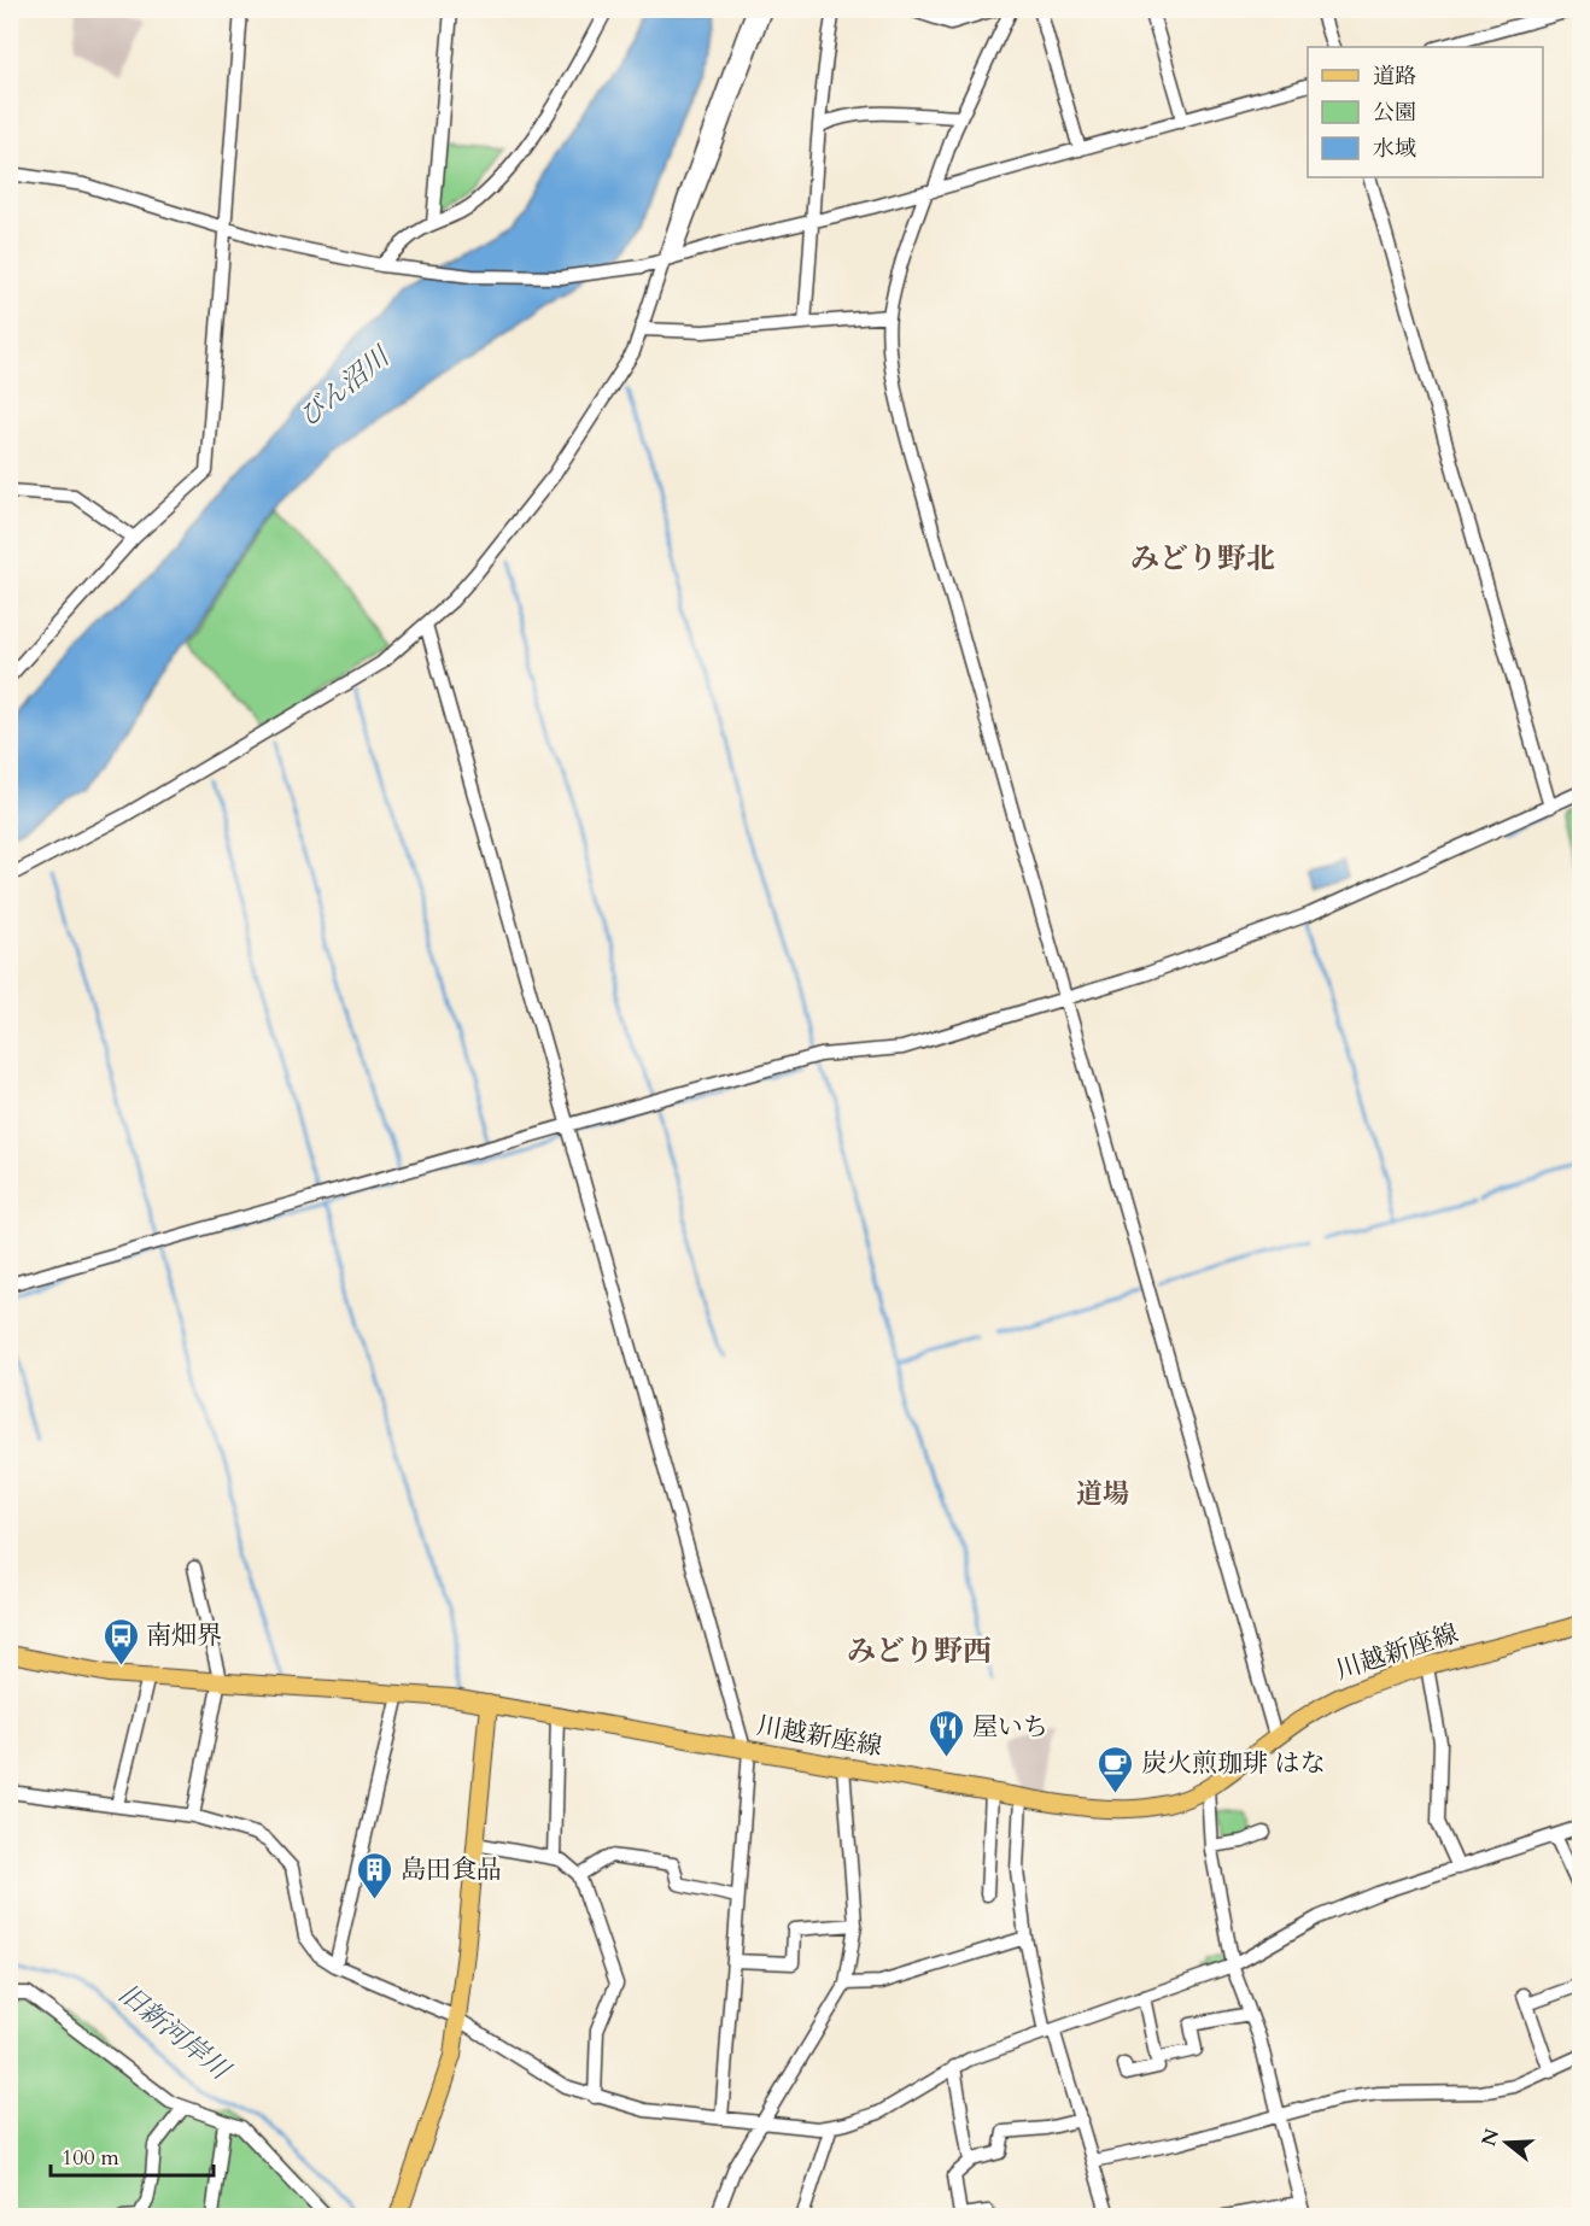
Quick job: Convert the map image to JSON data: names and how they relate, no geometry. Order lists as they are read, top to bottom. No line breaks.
{"streets":{"main road":["川越新座線"]},"districts":["みどり野北","道場","みどり野西"],"water":["びん沼川","旧新河岸川"],"places":{"bus stop":["南畑界"],"restaurant":["屋いち"],"cafe":["炭火煎珈琲 はな"],"building":["島田食品"]},"legend":["道路","公園","水域"],"scale_bar":"100 m","north":"left"}
